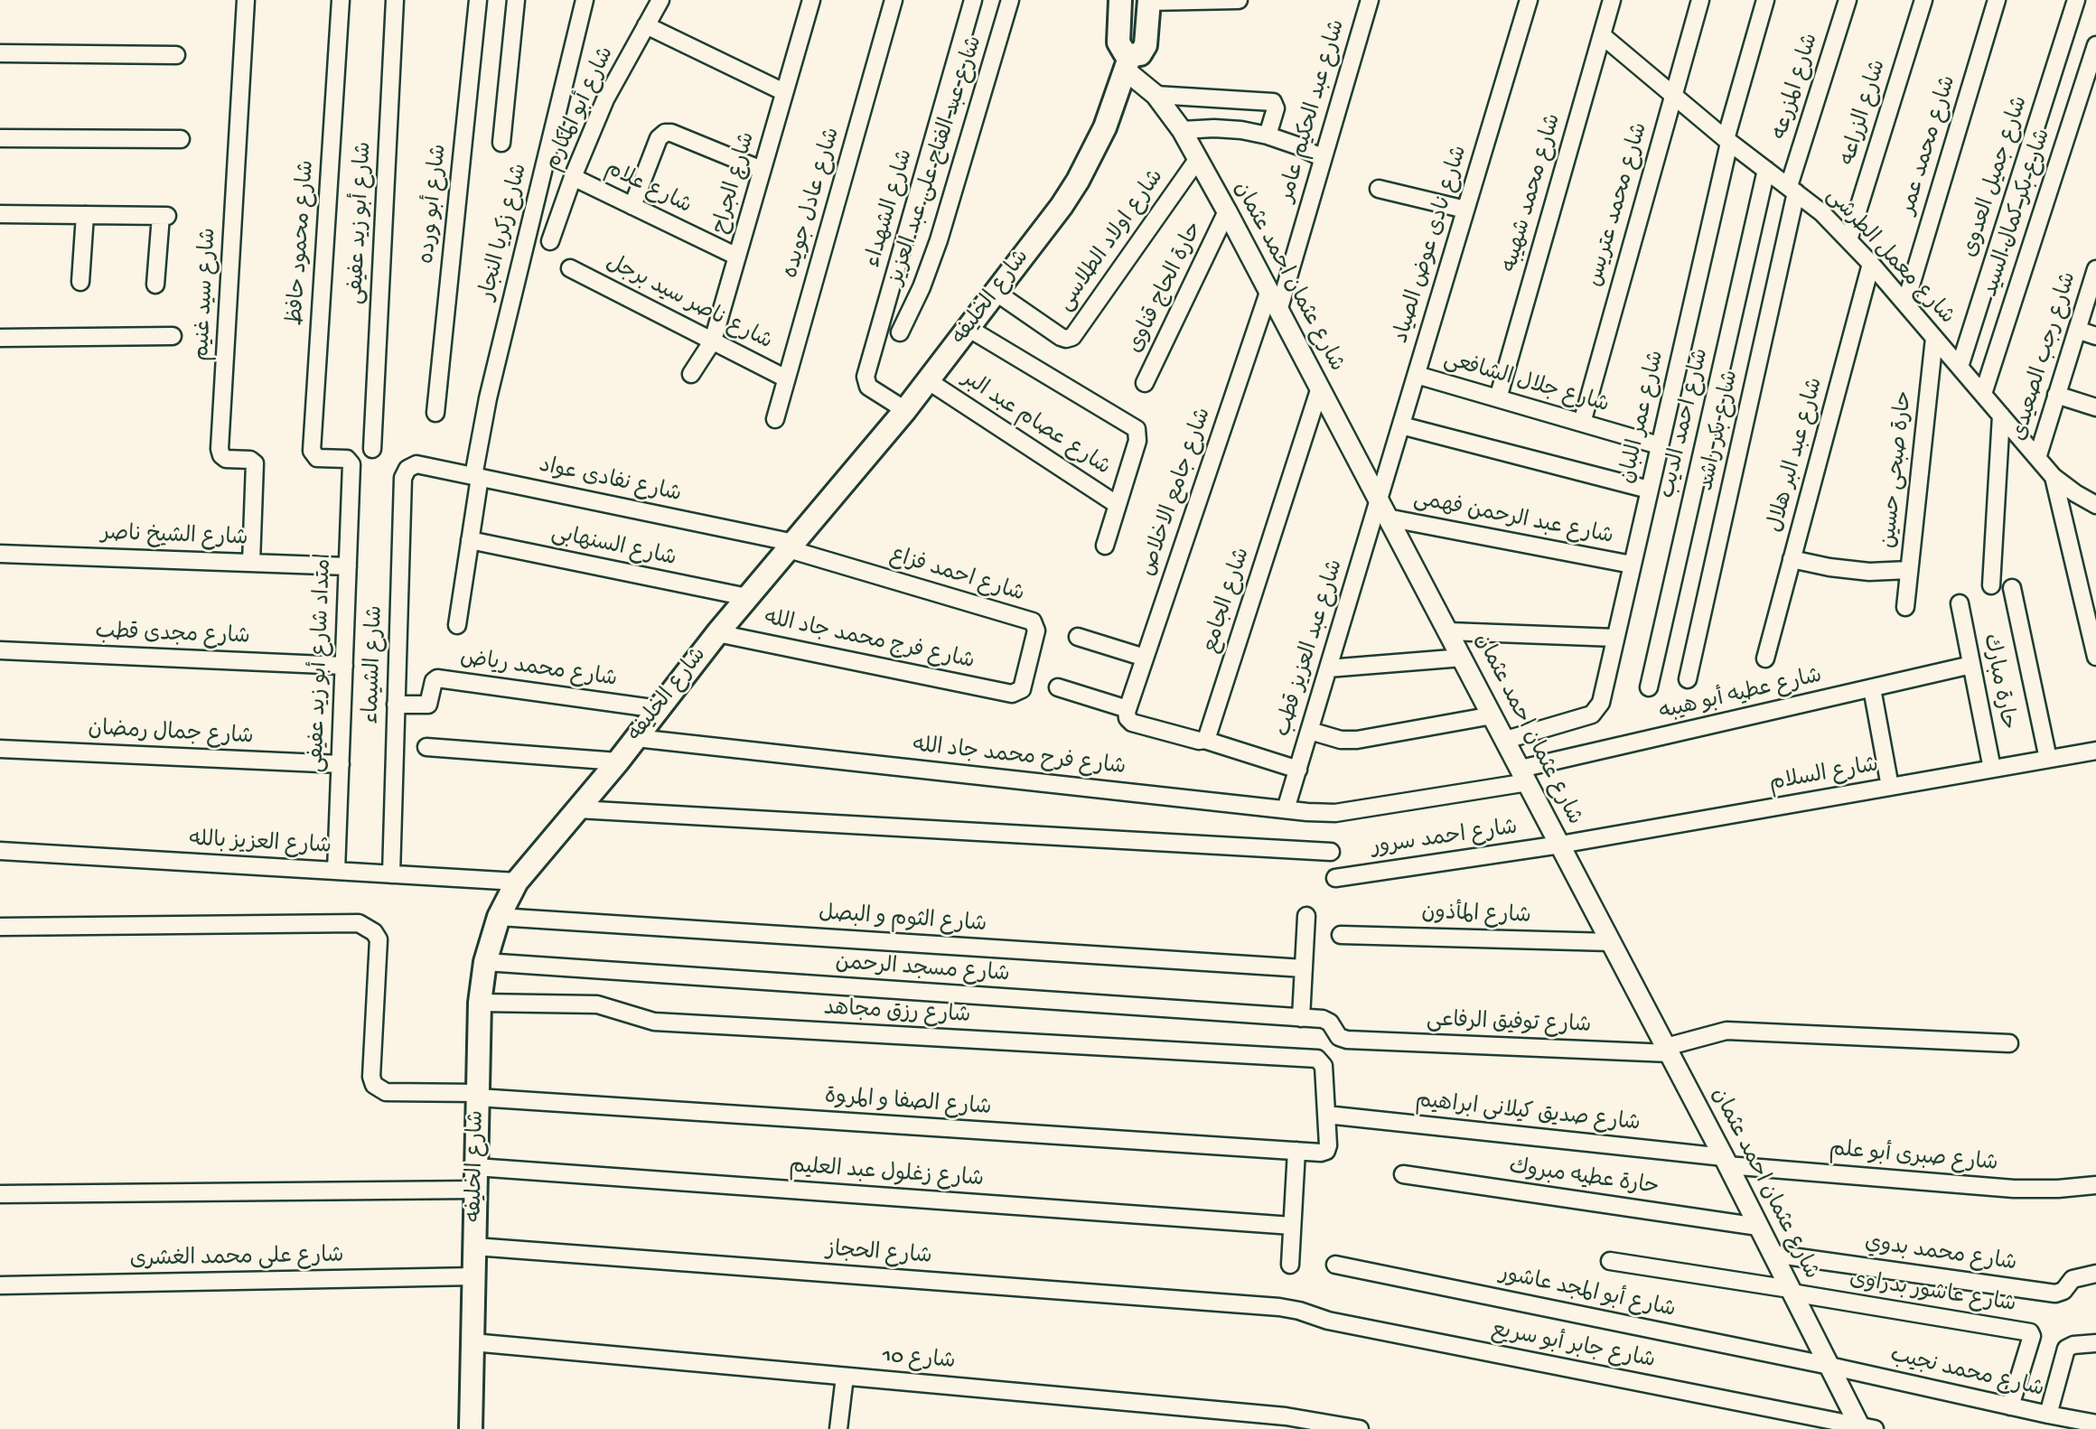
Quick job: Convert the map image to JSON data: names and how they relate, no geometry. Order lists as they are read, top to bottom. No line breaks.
{"streets":{"main road":["شارع الخليفه"],"street":["شارع المزرعه","شارع أبو المكارم","شارع عبد الحكيم عامر","شارع الزراعه","شارع محمد عمر","شارع عبد الفتاح على عبد العزيز","شارع جميل العدوى","شارع الجراح","شارع علام","شارع محمد شهيبه","شارع عادل جويده","شارع أبو ورده","شارع محمد عتريس","شارع الشهداء","شارع بكر كمال السيد","شارع أبو زيد عفيفى","شارع زكريا النجار","شارع اولاد الطلاسى","شارع محمود حافظ","شارع نادى عوض الصياد","شارع معمل الطرشى","شارع عثمان احمد عثمان","حارة الحاج قناوى","شارع سيد غنيم","شارع ناصر سيد برجل","شارع رجب الصعيدى","شارع جلال الشافعى","شارع عمر اللبان","شارع احمد الديب","شارع عصام عبد البر","شارع بكر راشد","شارع عبد البر هلال","حارة صبحى حسين","شارع نفادى عواد","شارع جامع الاخلاص","شارع عبد الرحمن فهمى","شارع الشيخ ناصر","شارع السنهابى","شارع احمد فزاع","شارع الجامع","شارع مجدى قطب","شارع فرج محمد جاد الله","شارع عبد العزيز قطب","امتداد شارع أبو زيد عفيفى","شارع الشيماء","شارع محمد رياض","حارة مبارك","شارع عطيه أبو هيبه","شارع جمال رمضان","شارع فرح محمد جاد الله","شارع السلام","شارع احمد سرور","شارع العزيز بالله","شارع المأذون","شارع الثوم و البصل","شارع مسجد الرحمن","شارع رزق مجاهد","شارع توفيق الرفاعى","شارع الصفا و المروة","شارع صديق كيلانى ابراهيم","شارع صبرى أبو علم","شارع زغلول عبد العليم","حارة عطيه مبروك","شارع الحجاز","شارع محمد بدوي","شارع على محمد الغشرى","شارع أبو المجد عاشور","شارع عاشور بدراوى","شارع جابر أبو سريع","شارع 10","شارع محمد نجيب"]},"crossings":[["شارع المزرعه","شارع معمل الطرشى"],["شارع المزرعه","شارع بكر راشد"],["شارع أبو المكارم","شارع علام"],["شارع عبد الحكيم عامر","شارع عثمان احمد عثمان"],["شارع الزراعه","شارع معمل الطرشى"],["شارع محمد عمر","شارع معمل الطرشى"],["شارع جميل العدوى","شارع معمل الطرشى"],["شارع الجراح","شارع علام"],["شارع الجراح","شارع ناصر سيد برجل"],["شارع محمد شهيبه","شارع معمل الطرشى"],["شارع محمد شهيبه","شارع جلال الشافعى"],["شارع عادل جويده","شارع ناصر سيد برجل"],["شارع محمد عتريس","شارع معمل الطرشى"],["شارع محمد عتريس","شارع جلال الشافعى"],["شارع الشهداء","شارع الخليفه"],["شارع بكر كمال السيد","شارع معمل الطرشى"],["شارع زكريا النجار","شارع نفادى عواد"],["شارع زكريا النجار","شارع السنهابى"],["شارع اولاد الطلاسى","شارع عثمان احمد عثمان"],["شارع اولاد الطلاسى","شارع الخليفه"],["شارع محمود حافظ","امتداد شارع أبو زيد عفيفى"],["شارع نادى عوض الصياد","شارع عثمان احمد عثمان"],["شارع نادى عوض الصياد","شارع جلال الشافعى"],["شارع نادى عوض الصياد","شارع عبد الرحمن فهمى"],["شارع نادى عوض الصياد","شارع عبد العزيز قطب"],["شارع معمل الطرشى","شارع رجب الصعيدى"],["شارع معمل الطرشى","شارع عمر اللبان"],["شارع معمل الطرشى","شارع احمد الديب"],["شارع معمل الطرشى","شارع بكر راشد"],["شارع معمل الطرشى","شارع عبد البر هلال"],["شارع معمل الطرشى","حارة صبحى حسين"],["شارع عثمان احمد عثمان","حارة الحاج قناوى"],["شارع عثمان احمد عثمان","شارع الخليفه"],["شارع عثمان احمد عثمان","شارع عمر اللبان"],["شارع عثمان احمد عثمان","شارع جامع الاخلاص"],["شارع عثمان احمد عثمان","شارع عبد الرحمن فهمى"],["شارع عثمان احمد عثمان","شارع الجامع"],["شارع عثمان احمد عثمان","شارع عبد العزيز قطب"],["شارع عثمان احمد عثمان","شارع عطيه أبو هيبه"],["شارع عثمان احمد عثمان","شارع السلام"],["شارع عثمان احمد عثمان","شارع احمد سرور"],["شارع عثمان احمد عثمان","شارع المأذون"],["شارع عثمان احمد عثمان","شارع توفيق الرفاعى"],["شارع عثمان احمد عثمان","شارع صديق كيلانى ابراهيم"],["شارع عثمان احمد عثمان","شارع صبرى أبو علم"],["شارع عثمان احمد عثمان","حارة عطيه مبروك"],["شارع عثمان احمد عثمان","شارع محمد بدوي"],["شارع عثمان احمد عثمان","شارع أبو المجد عاشور"],["شارع عثمان احمد عثمان","شارع عاشور بدراوى"],["شارع عثمان احمد عثمان","شارع جابر أبو سريع"],["شارع عثمان احمد عثمان","شارع محمد نجيب"],["شارع سيد غنيم","شارع الشيخ ناصر"],["شارع الخليفه","شارع عصام عبد البر"],["شارع الخليفه","شارع نفادى عواد"],["شارع الخليفه","شارع السنهابى"],["شارع الخليفه","شارع احمد فزاع"],["شارع الخليفه","شارع فرج محمد جاد الله"],["شارع الخليفه","شارع محمد رياض"],["شارع الخليفه","شارع فرح محمد جاد الله"],["شارع الخليفه","شارع العزيز بالله"],["شارع الخليفه","شارع الثوم و البصل"],["شارع الخليفه","شارع مسجد الرحمن"],["شارع الخليفه","شارع رزق مجاهد"],["شارع الخليفه","شارع الصفا و المروة"],["شارع الخليفه","شارع زغلول عبد العليم"],["شارع الخليفه","شارع الحجاز"],["شارع الخليفه","شارع على محمد الغشرى"],["شارع الخليفه","شارع 10"],["شارع جلال الشافعى","شارع عمر اللبان"],["شارع عمر اللبان","شارع عبد الرحمن فهمى"],["شارع نفادى عواد","شارع احمد فزاع"],["شارع نفادى عواد","شارع الشيماء"],["شارع عبد الرحمن فهمى","شارع عبد العزيز قطب"],["شارع الشيخ ناصر","امتداد شارع أبو زيد عفيفى"],["شارع احمد فزاع","شارع فرج محمد جاد الله"],["شارع مجدى قطب","امتداد شارع أبو زيد عفيفى"],["شارع عبد العزيز قطب","شارع فرح محمد جاد الله"],["امتداد شارع أبو زيد عفيفى","شارع جمال رمضان"],["امتداد شارع أبو زيد عفيفى","شارع العزيز بالله"],["شارع الشيماء","شارع محمد رياض"],["شارع الشيماء","شارع العزيز بالله"],["حارة مبارك","شارع عطيه أبو هيبه"],["حارة مبارك","شارع السلام"],["شارع عطيه أبو هيبه","شارع فرح محمد جاد الله"],["شارع السلام","شارع احمد سرور"],["شارع مسجد الرحمن","شارع توفيق الرفاعى"],["شارع رزق مجاهد","شارع الصفا و المروة"],["شارع رزق مجاهد","شارع صديق كيلانى ابراهيم"],["شارع الصفا و المروة","شارع صديق كيلانى ابراهيم"],["شارع صديق كيلانى ابراهيم","شارع صبرى أبو علم"],["شارع الحجاز","شارع جابر أبو سريع"],["شارع أبو المجد عاشور","شارع محمد نجيب"],["شارع عاشور بدراوى","شارع محمد نجيب"]]}
